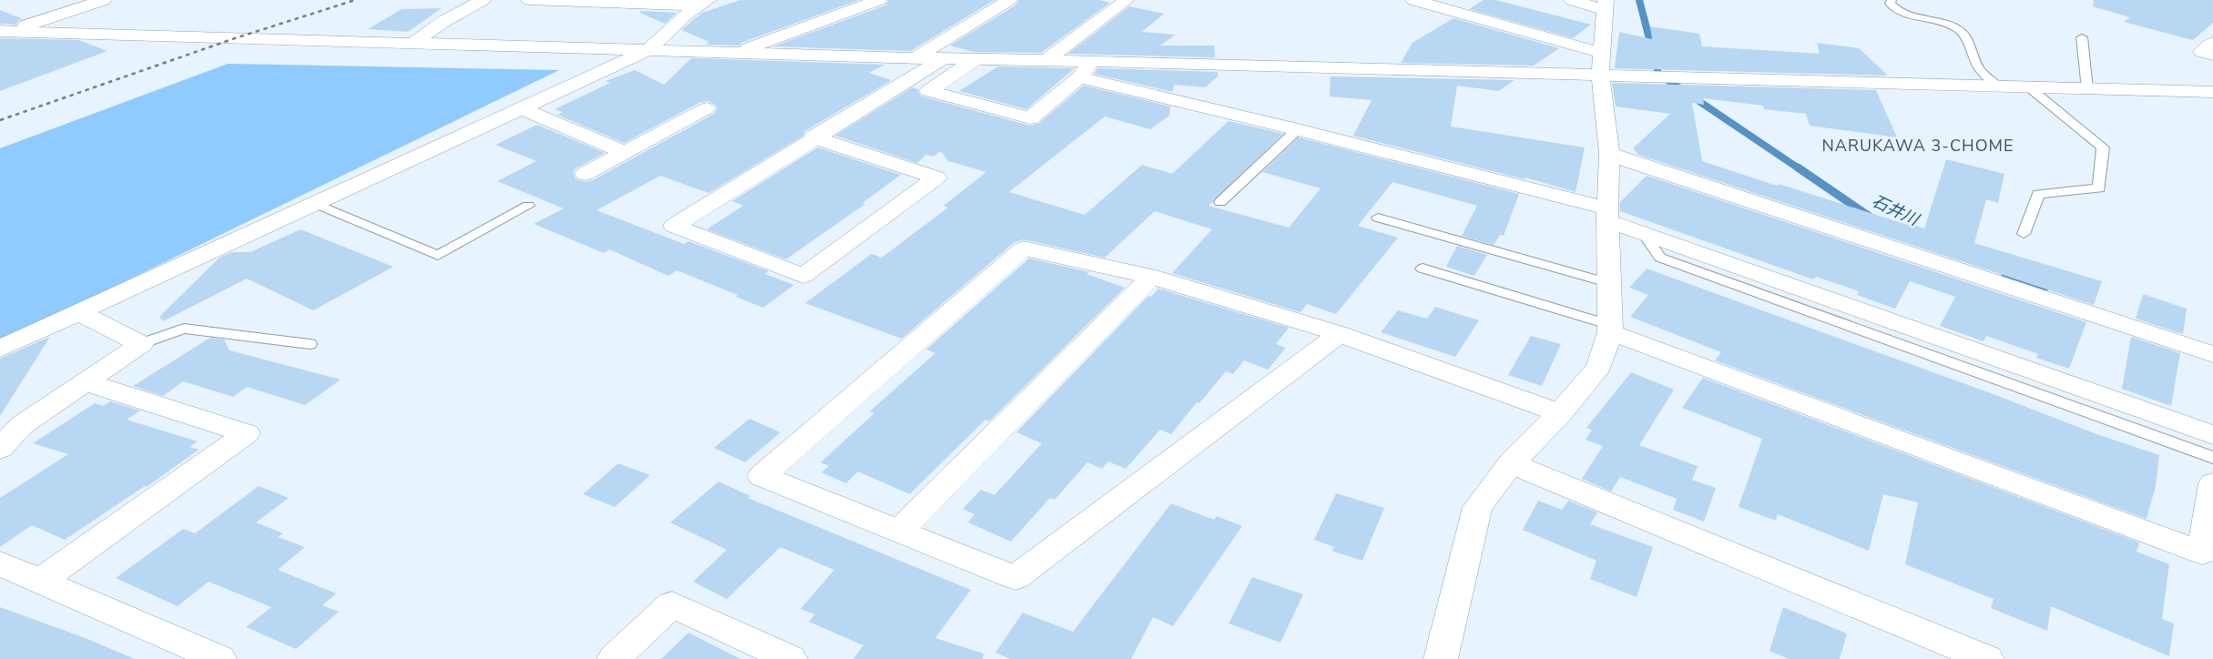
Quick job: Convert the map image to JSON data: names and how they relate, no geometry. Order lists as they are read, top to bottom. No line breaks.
{"districts":["NARUKAWA 3-CHOME"],"water":["石井川"]}
